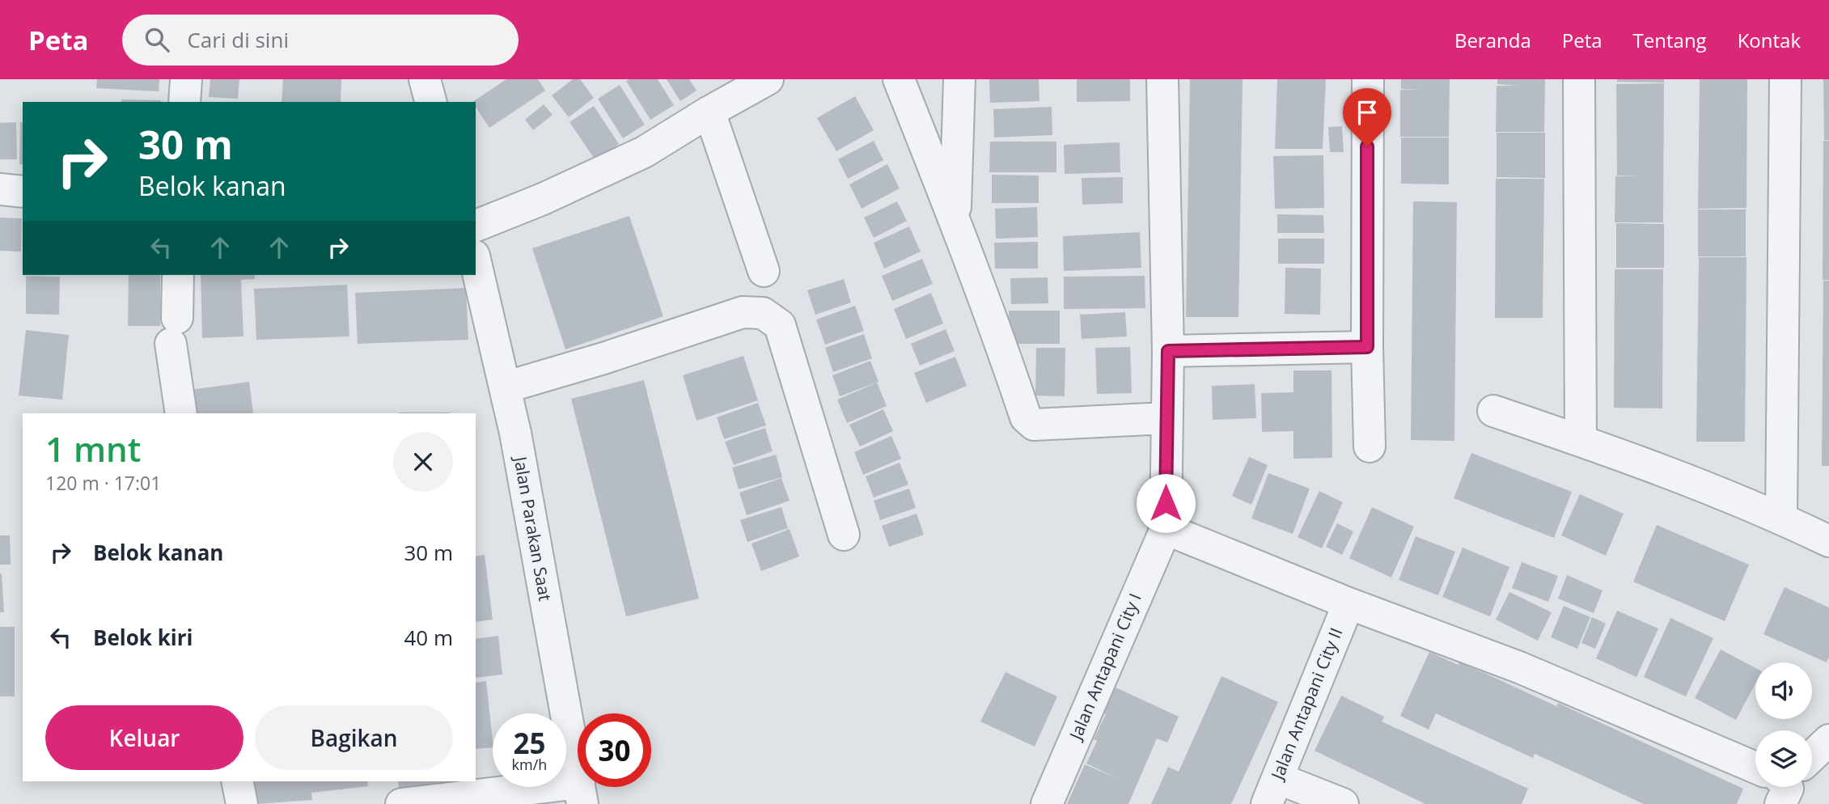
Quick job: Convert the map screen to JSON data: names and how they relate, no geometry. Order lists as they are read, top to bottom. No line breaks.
{"streets":{"street":["Jalan Parakan Saat","Jalan Antapani City I","Jalan Antapani City II"]},"page":{"header":"Peta","search":"Cari di sini","nav":["Beranda","Peta","Tentang","Kontak"],"turn":["30 m","Belok kanan"],"heading":["1 mnt","120 m · 17:01"],"list":[{"name":"Belok kanan","value":"30 m"},{"name":"Belok kiri","value":"40 m"}],"buttons":["Keluar","Bagikan"],"speed":"25 km/h","limit":"30"}}
